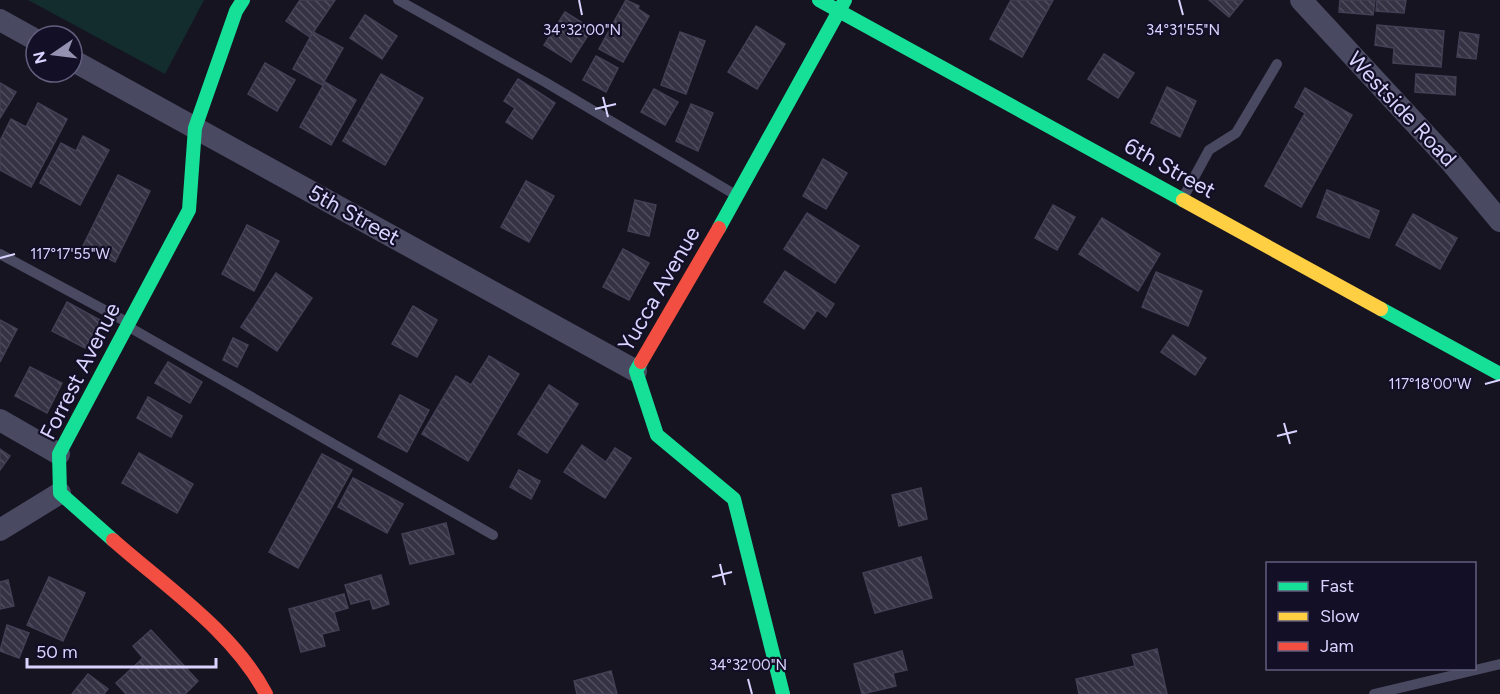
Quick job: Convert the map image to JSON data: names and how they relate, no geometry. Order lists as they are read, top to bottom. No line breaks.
{"streets":{"street":["Westside Road","6th Street","5th Street","Yucca Avenue","Forrest Avenue"]},"crossings":[["6th Street","Yucca Avenue"],["5th Street","Yucca Avenue"],["5th Street","Forrest Avenue"]],"legend":["Fast","Slow","Jam"],"scale_bar":"50 m","north":"left","coordinates":["34°32'00\"N","34°31'55\"N","117°17'55\"W","117°18'00\"W"]}
